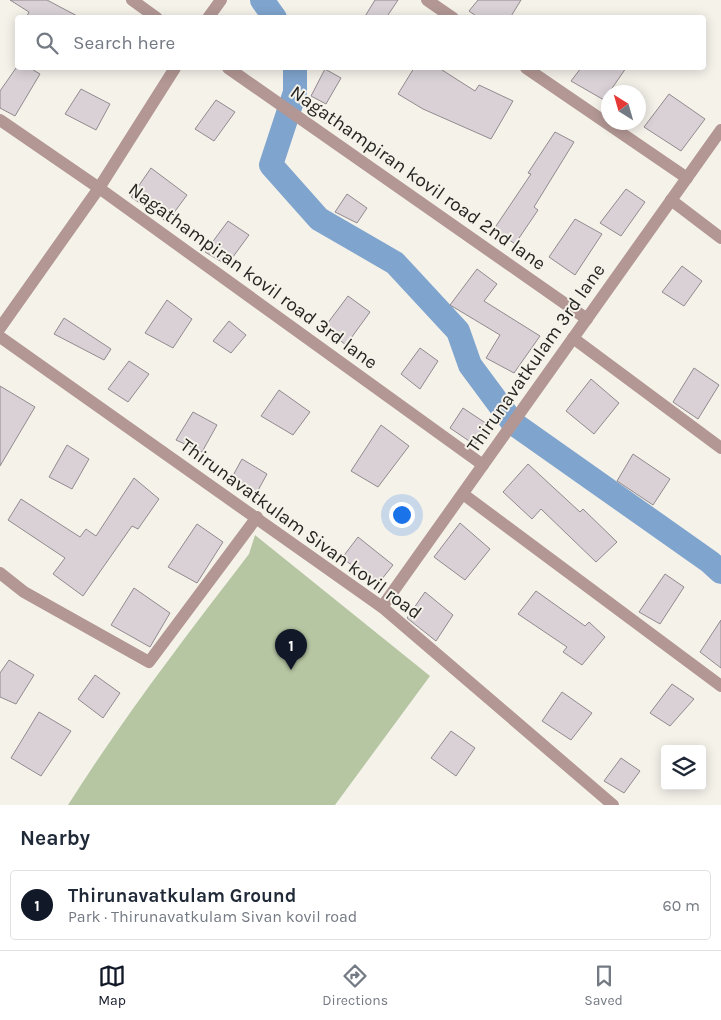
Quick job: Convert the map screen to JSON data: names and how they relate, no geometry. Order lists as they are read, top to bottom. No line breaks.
{"streets":{"street":["Nagathampiran kovil road 2nd lane","Nagathampiran kovil road 3rd lane","Thirunavatkulam 3rd lane","Thirunavatkulam Sivan kovil road"]},"crossings":[["Nagathampiran kovil road 2nd lane","Thirunavatkulam 3rd lane"],["Nagathampiran kovil road 3rd lane","Thirunavatkulam 3rd lane"],["Thirunavatkulam 3rd lane","Thirunavatkulam Sivan kovil road"]],"north":"top left","page":{"search":"Search here","pins":"1","heading":"Nearby","list":[{"mark":"1","name":"Thirunavatkulam Ground","note":"Park · Thirunavatkulam Sivan kovil road","value":"60 m"}],"nav":["Map","Directions","Saved"]}}
